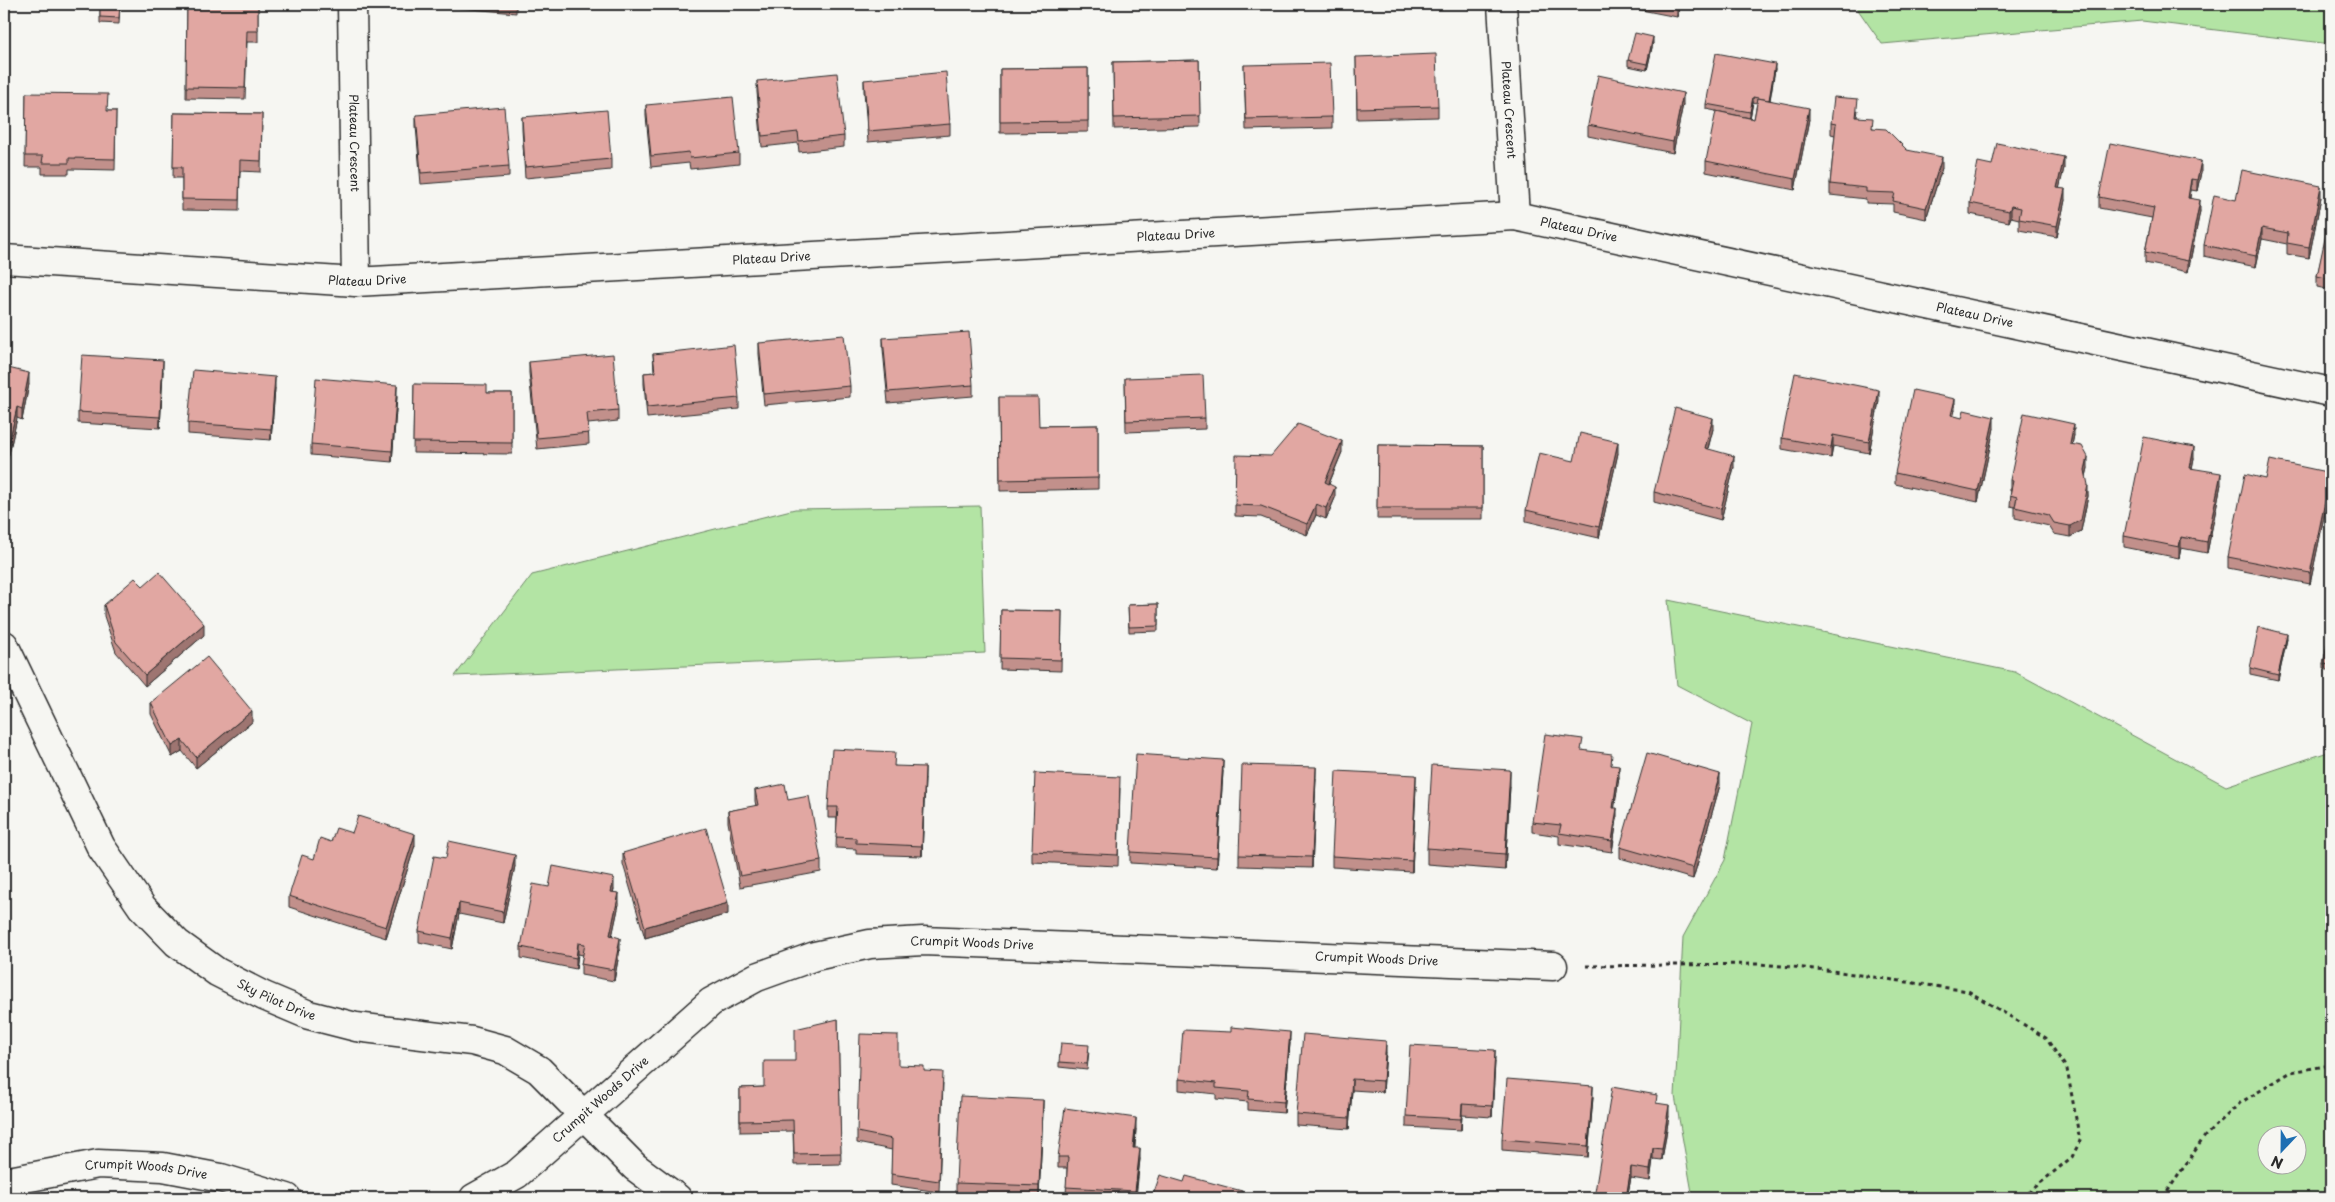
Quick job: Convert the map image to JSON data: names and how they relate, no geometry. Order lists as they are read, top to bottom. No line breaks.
{"streets":{"street":["Plateau Crescent","Plateau Drive","Crumpit Woods Drive","Sky Pilot Drive"]},"crossings":[["Plateau Crescent","Plateau Drive"],["Crumpit Woods Drive","Sky Pilot Drive"]],"north":"bottom"}
